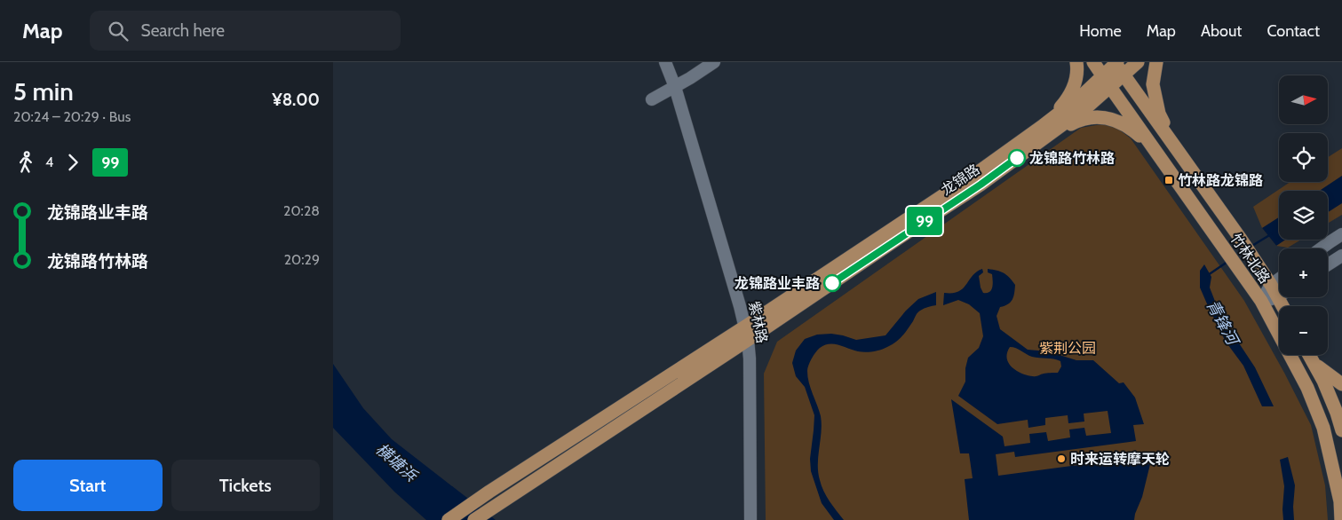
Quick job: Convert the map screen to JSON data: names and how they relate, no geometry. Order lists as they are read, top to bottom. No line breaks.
{"streets":{"main road":["龙锦路","竹林北路"],"street":["紫林路"]},"crossings":[["龙锦路","竹林北路"],["龙锦路","紫林路"]],"water":["青锋河","横塘浜"],"parks":["紫荆公园"],"places":{"other":["龙锦路竹林路","龙锦路业丰路","时来运转摩天轮"],"transit":["竹林路龙锦路"]},"lines":["bus line 99"],"north":"right","page":{"header":"Map","search":"Search here","nav":["Home","Map","About","Contact"],"heading":["5 min","20:24 – 20:29 · Bus","¥8.00"],"on_map":"99","map_buttons":["+","−"],"legs":["4","99"],"list":[{"name":"龙锦路业丰路","value":"20:28"},{"name":"龙锦路竹林路","value":"20:29"}],"buttons":["Start","Tickets"]}}
